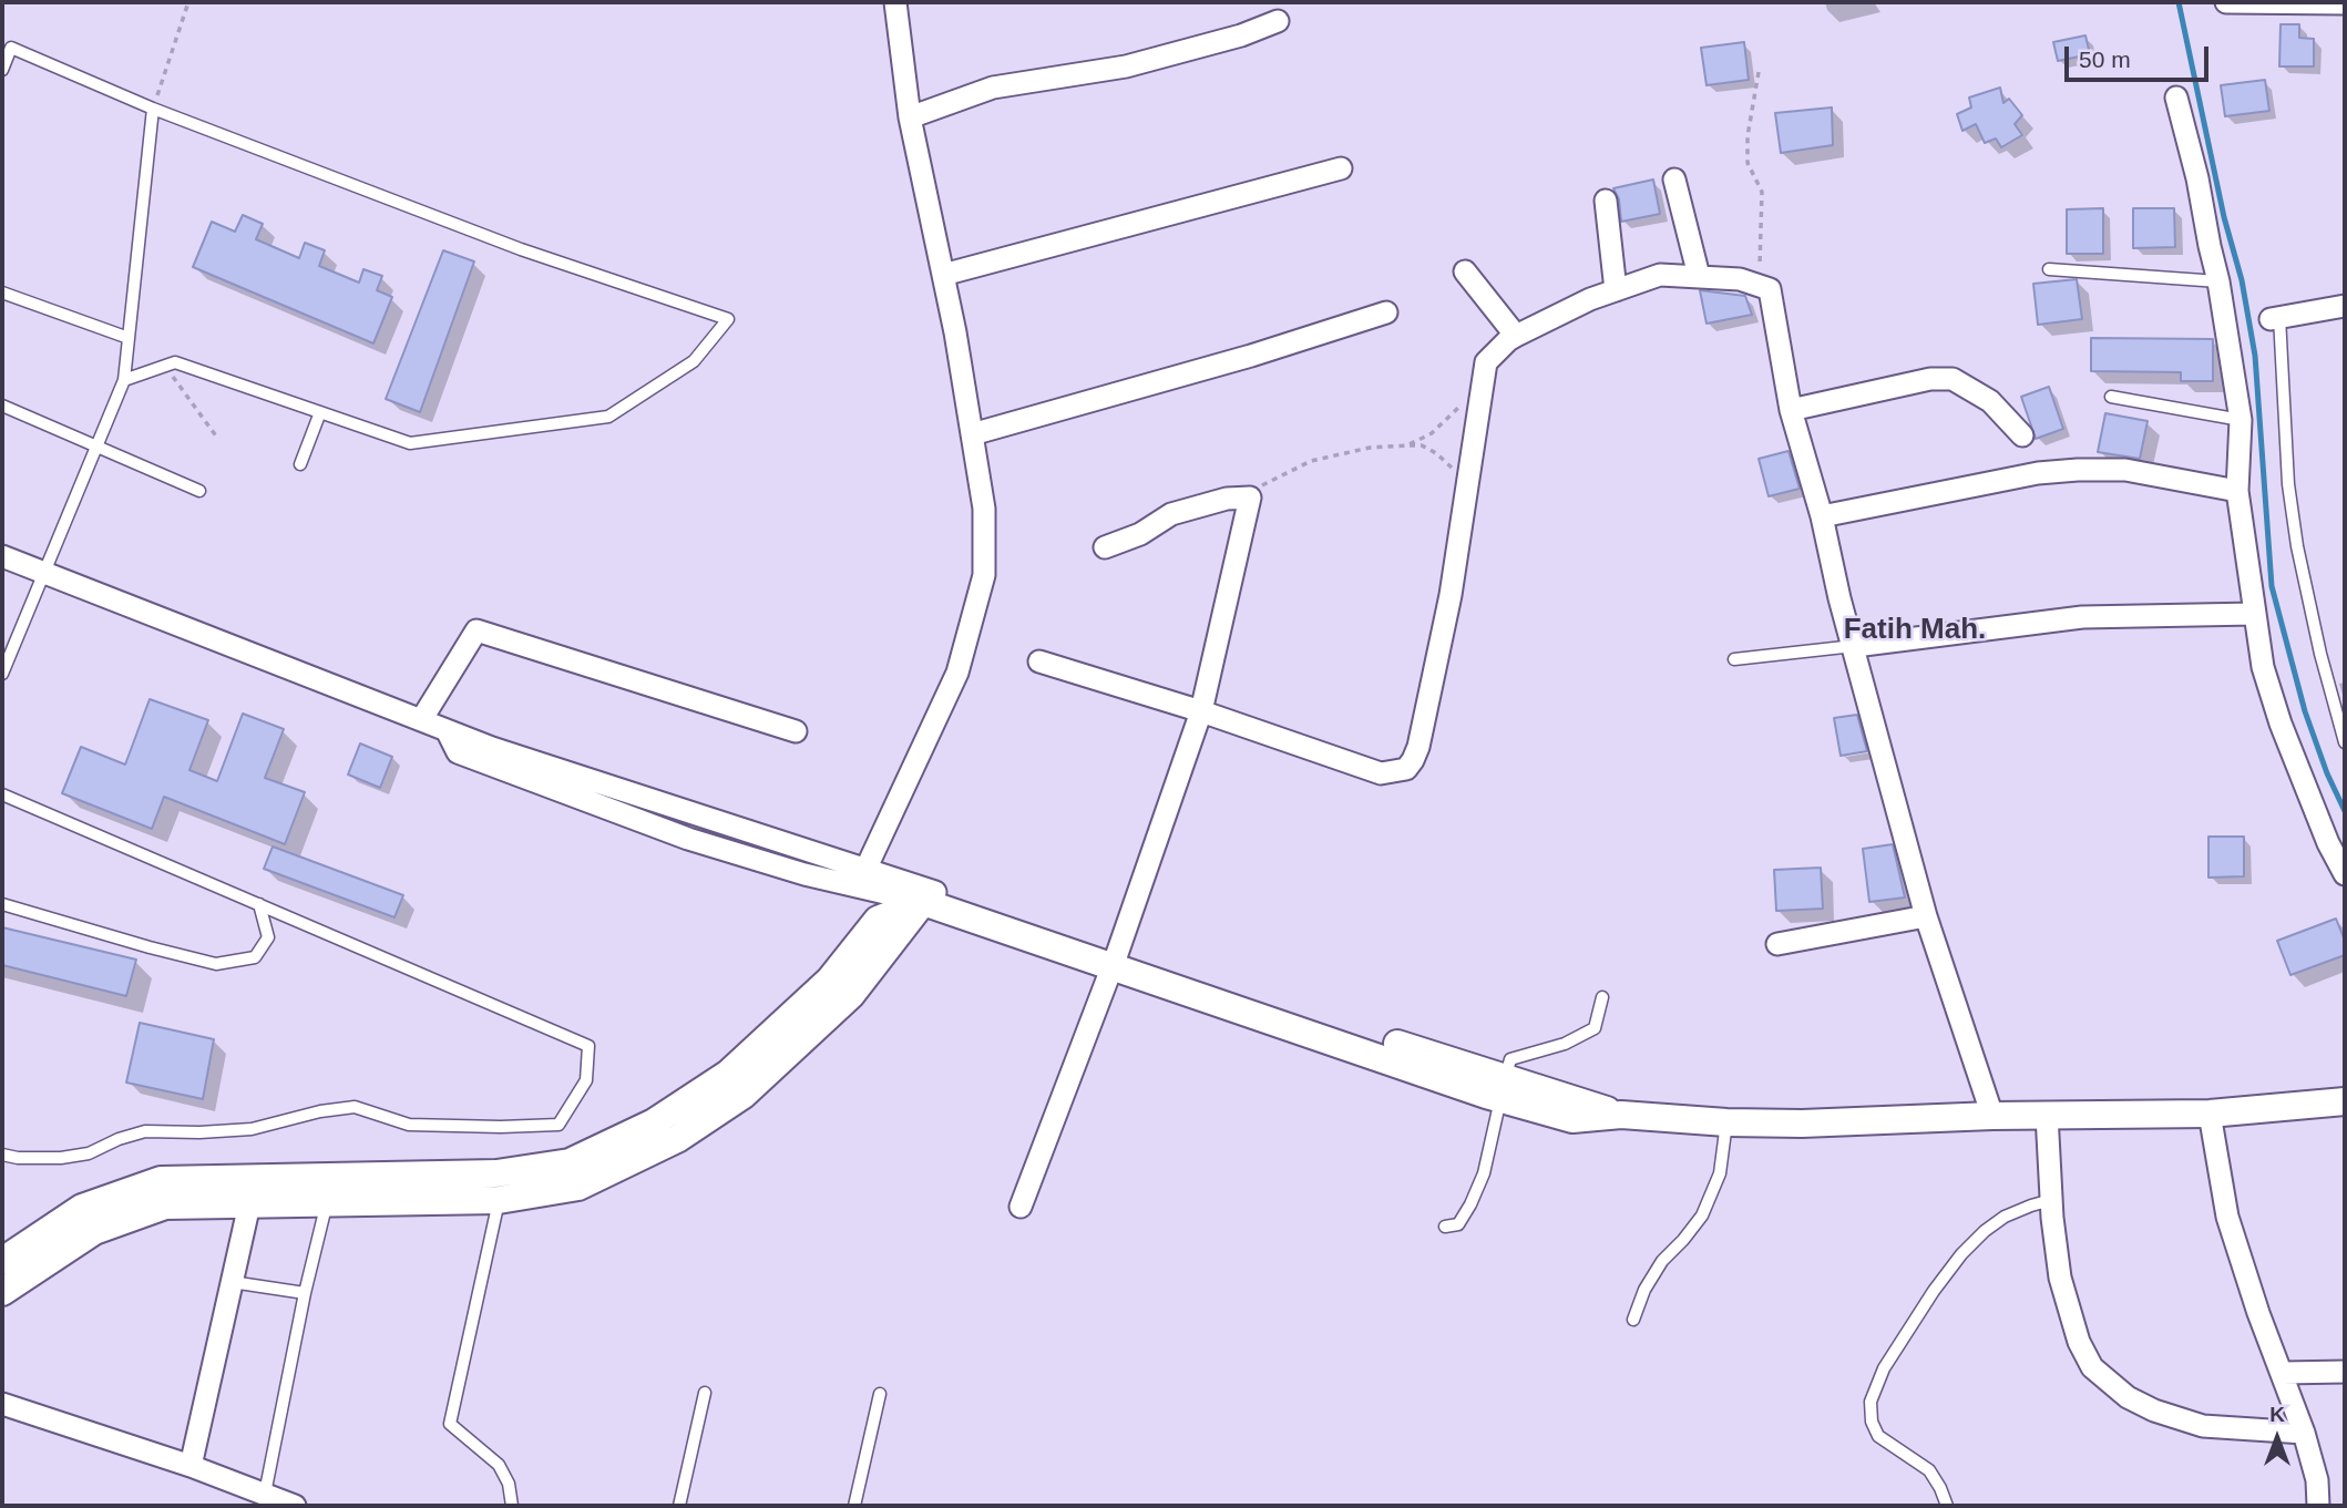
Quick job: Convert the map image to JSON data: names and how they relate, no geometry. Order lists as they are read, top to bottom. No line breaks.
{"districts":["Fatih Mah."],"scale_bar":"50 m","north":"top"}
